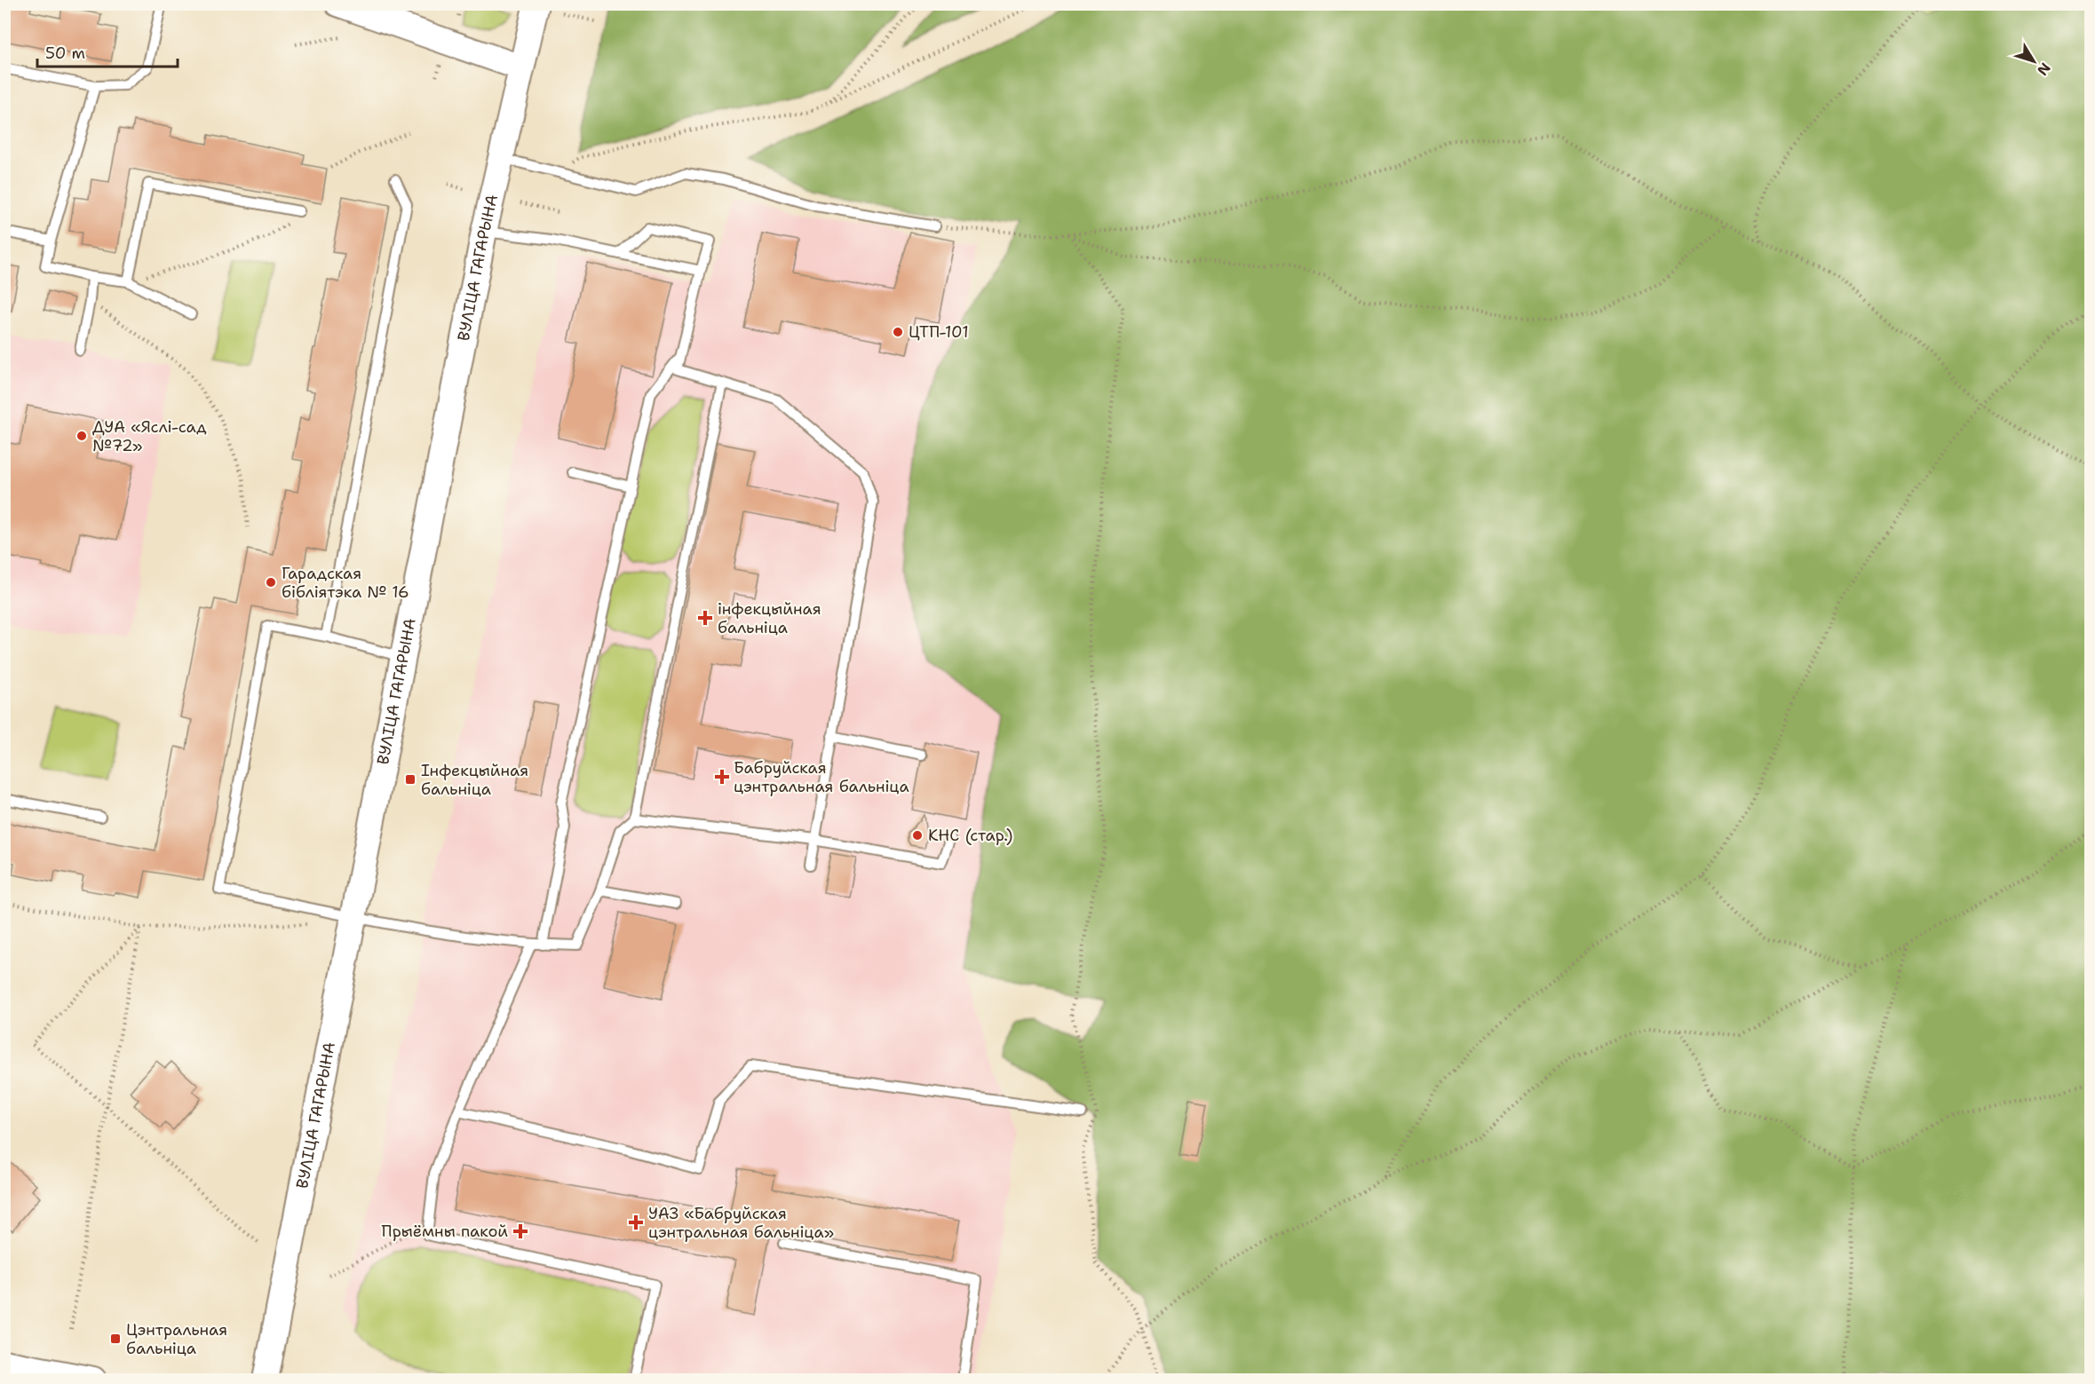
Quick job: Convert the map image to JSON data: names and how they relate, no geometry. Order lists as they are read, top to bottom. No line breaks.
{"streets":{"main road":["ВУЛІЦА ГАГАРЫНА"]},"places":{"other":["ЦТП-101","ДУА «Яслі-сад №72»","Гарадская бібліятэка № 16","КНС (стар.)"],"health":["інфекцыйная бальніца","Бабруйская цэнтральная бальніца","УАЗ «Бабруйская цэнтральная бальніца»","Прыёмны пакой"],"transit":["Інфекцыйная бальніца","Цэнтральная бальніца"]},"scale_bar":"50 m","north":"bottom right"}
